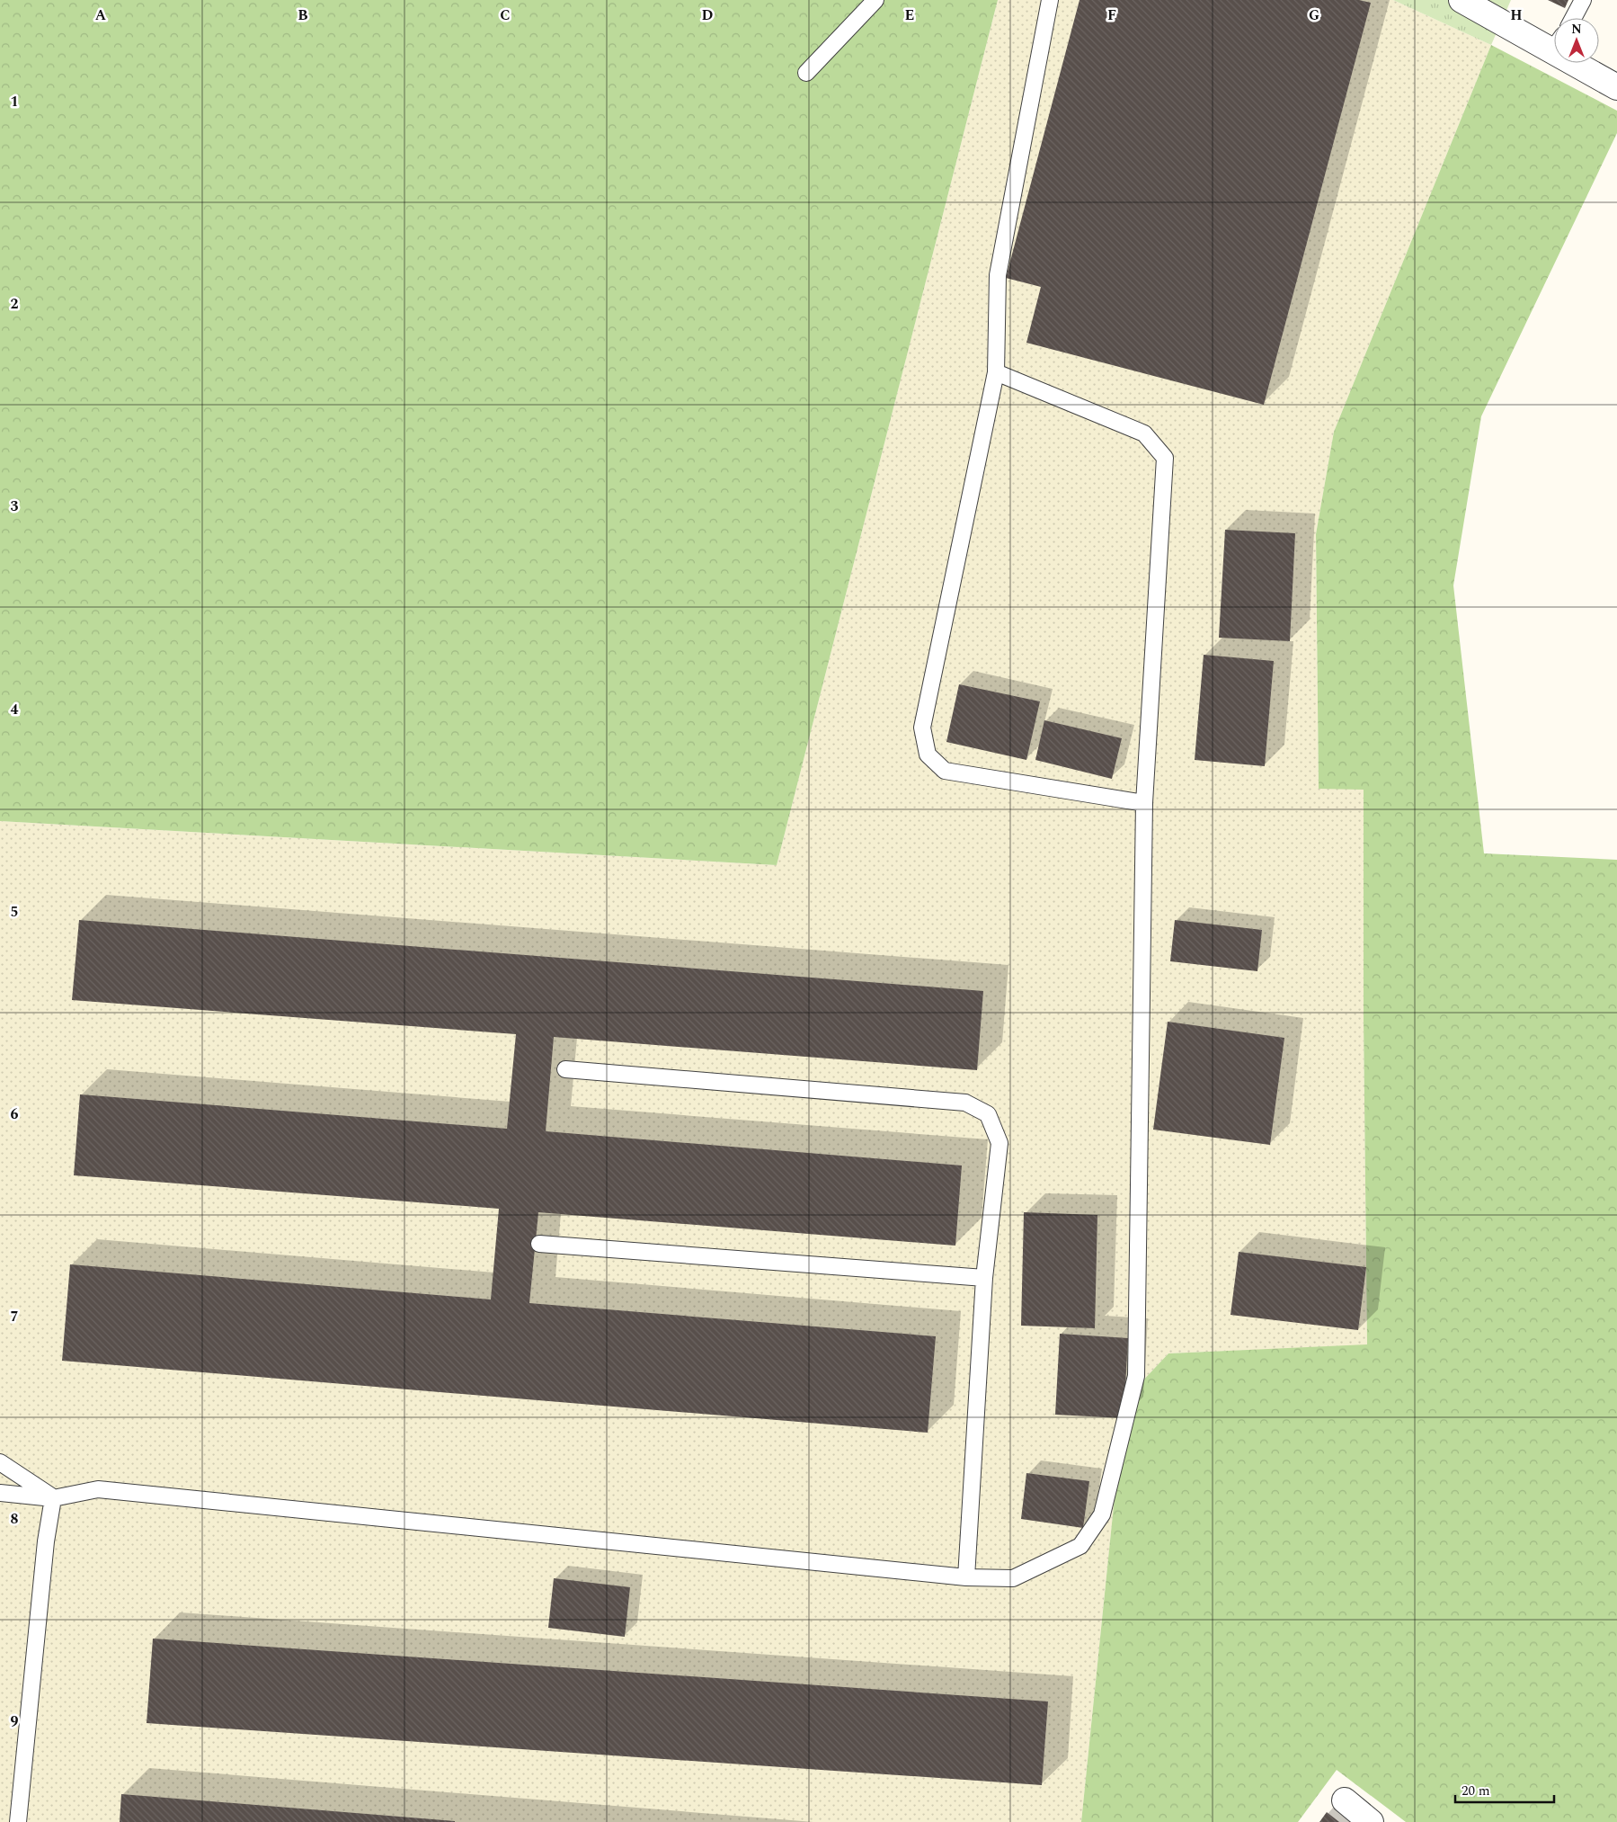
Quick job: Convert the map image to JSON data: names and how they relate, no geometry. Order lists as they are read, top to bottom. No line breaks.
{"scale_bar":"20 m","north":"top","grid":{"columns":["A","B","C","D","E","F","G","H"],"rows":["1","2","3","4","5","6","7","8","9"]}}
